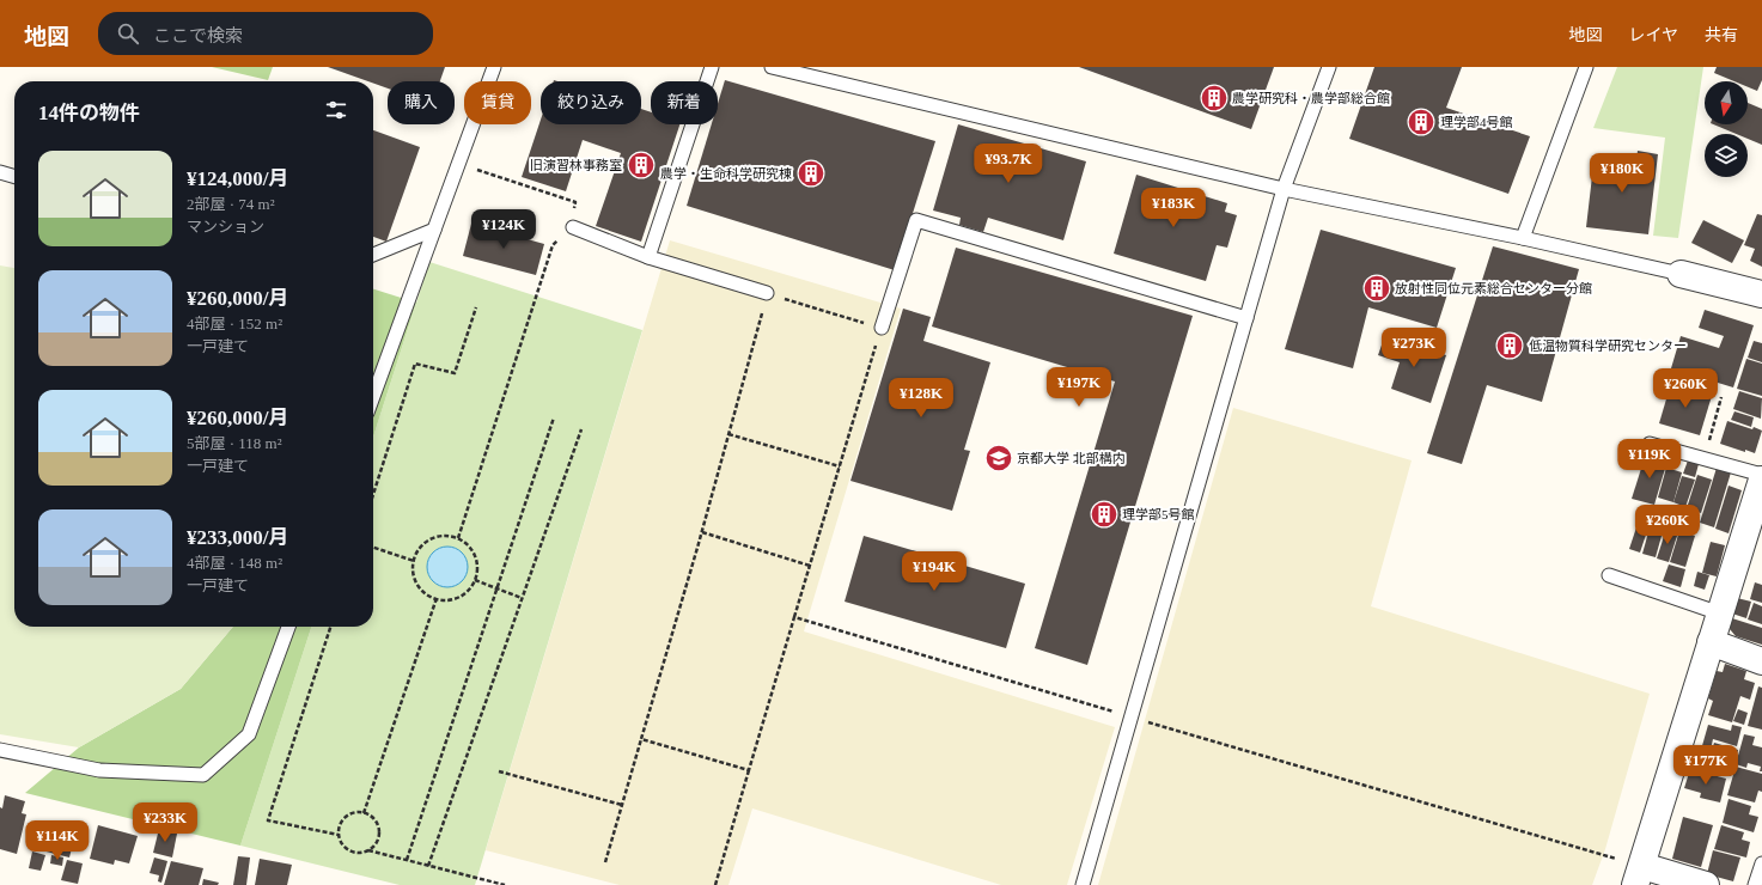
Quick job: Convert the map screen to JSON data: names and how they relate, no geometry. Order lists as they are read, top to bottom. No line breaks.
{"places":{"building":["農学研究科・農学部総合館","理学部4号館","旧演習林事務室","農学・生命科学研究棟","放射性同位元素総合センター分館","低温物質科学研究センター","理学部5号館"],"school or university":["京都大学 北部構内"]},"north":"bottom","page":{"header":"地図","search":"ここで検索","nav":["地図","レイヤ","共有"],"chip":["購入","賃貸","絞り込み","新着"],"heading":"14件の物件","list":[{"name":"¥124,000/月","note":"2部屋 · 74 m² · マンション"},{"name":"¥260,000/月","note":"4部屋 · 152 m² · 一戸建て"},{"name":"¥260,000/月","note":"5部屋 · 118 m² · 一戸建て"},{"name":"¥233,000/月","note":"4部屋 · 148 m² · 一戸建て"}],"price":["¥93.7K","¥180K","¥183K","¥124K","¥273K","¥197K","¥260K","¥128K","¥119K","¥260K","¥194K","¥177K","¥233K","¥114K"]}}
